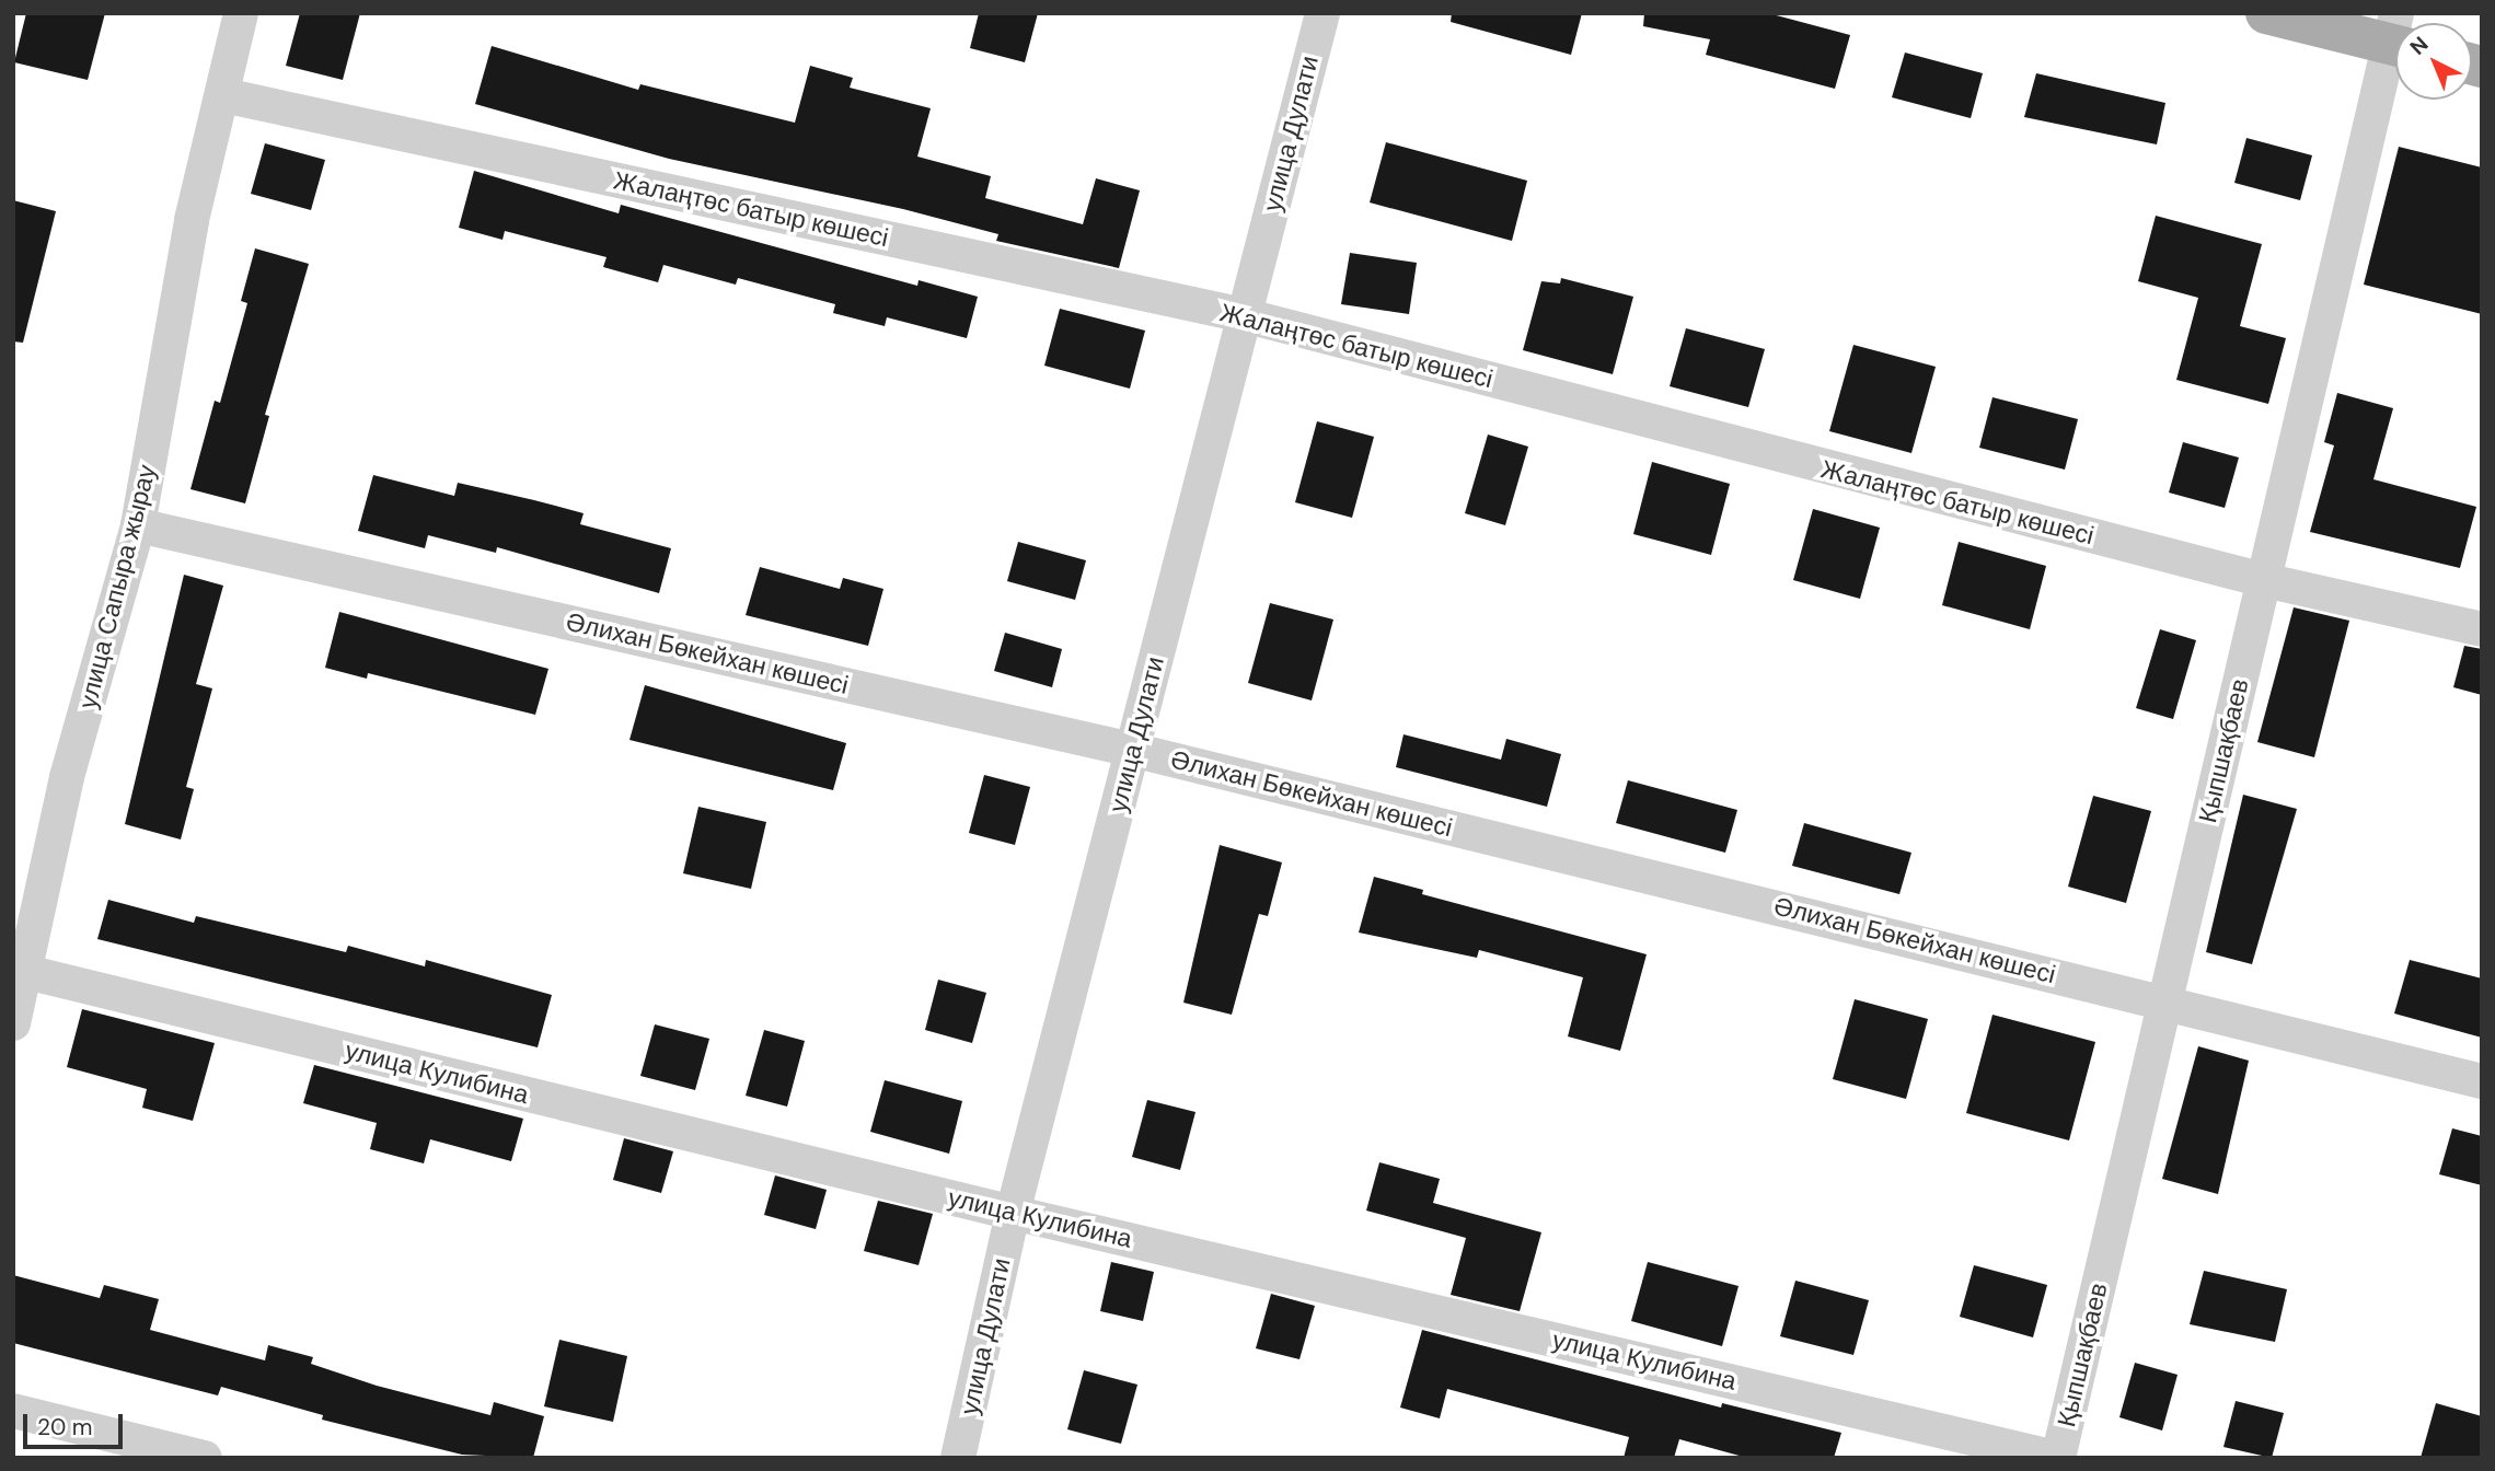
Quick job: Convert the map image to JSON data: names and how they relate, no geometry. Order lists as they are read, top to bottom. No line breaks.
{"streets":{"street":["улица Дулати","Жалаңтөс батыр көшесі","улица Сапыра жырау","Әлихан Бөкейхан көшесі","Қыпшақбаев","улица Кулибина"]},"crossings":[["улица Дулати","Жалаңтөс батыр көшесі"],["улица Дулати","Әлихан Бөкейхан көшесі"],["улица Дулати","улица Кулибина"],["Жалаңтөс батыр көшесі","улица Сапыра жырау"],["Жалаңтөс батыр көшесі","Қыпшақбаев"],["улица Сапыра жырау","Әлихан Бөкейхан көшесі"],["улица Сапыра жырау","улица Кулибина"],["Әлихан Бөкейхан көшесі","Қыпшақбаев"],["Қыпшақбаев","улица Кулибина"]],"scale_bar":"20 m","north":"top left"}
